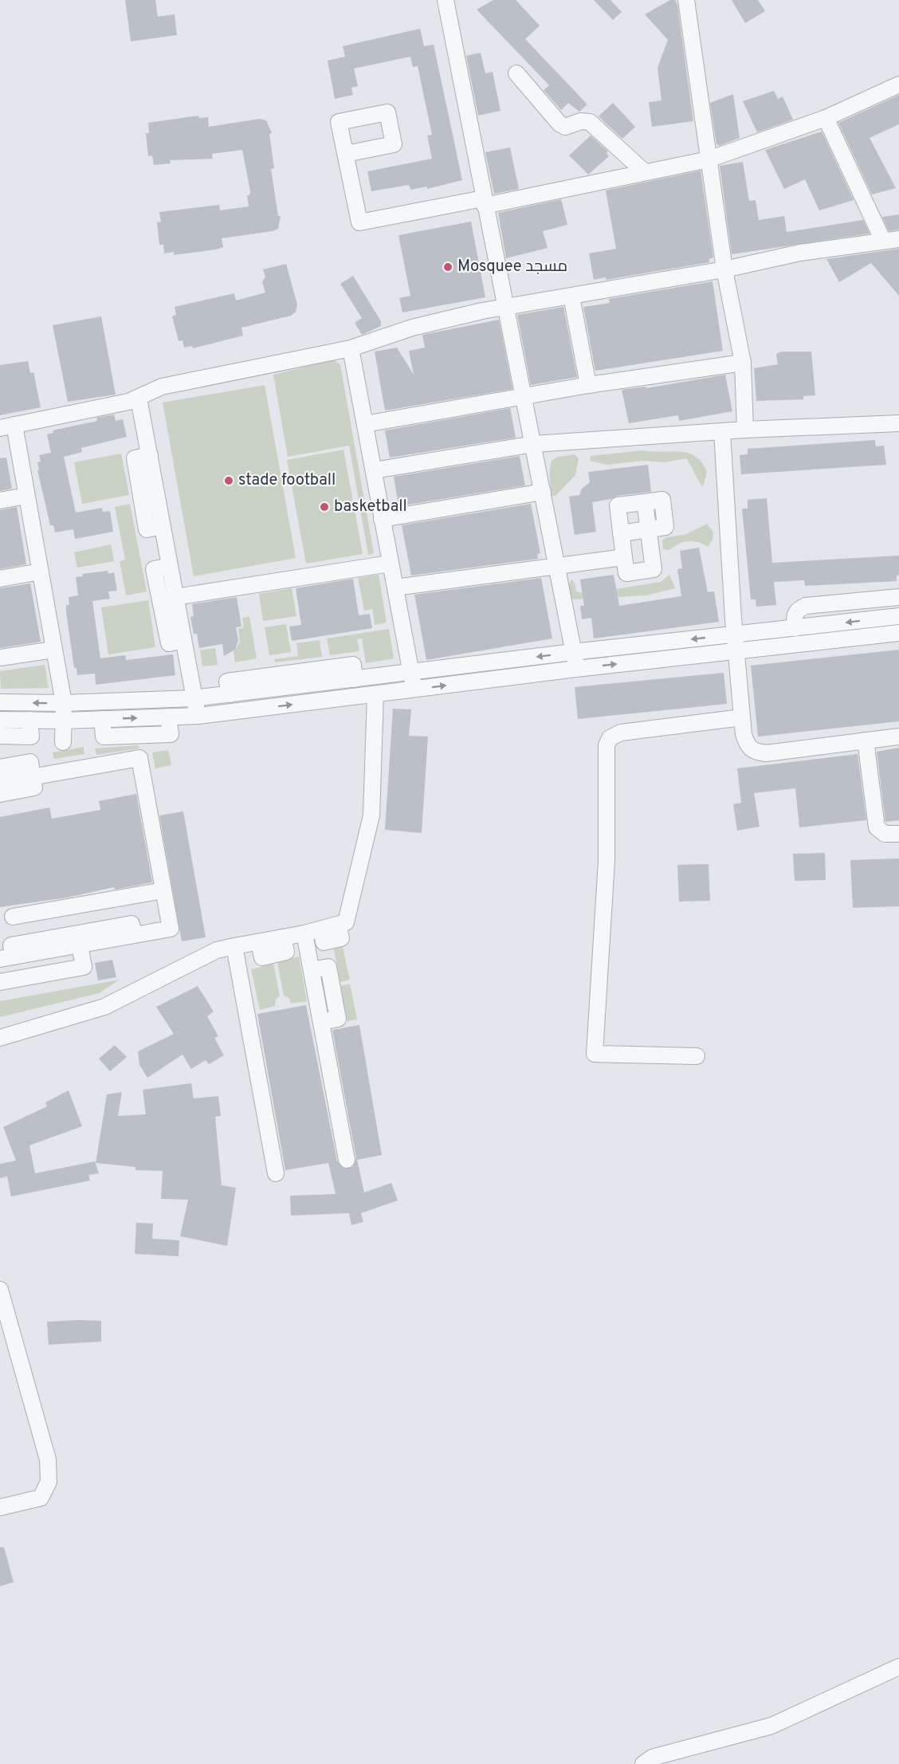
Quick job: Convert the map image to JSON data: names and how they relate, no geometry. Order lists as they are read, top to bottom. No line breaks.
{"places":["Mosquee مسجد","stade football","basketball"]}
